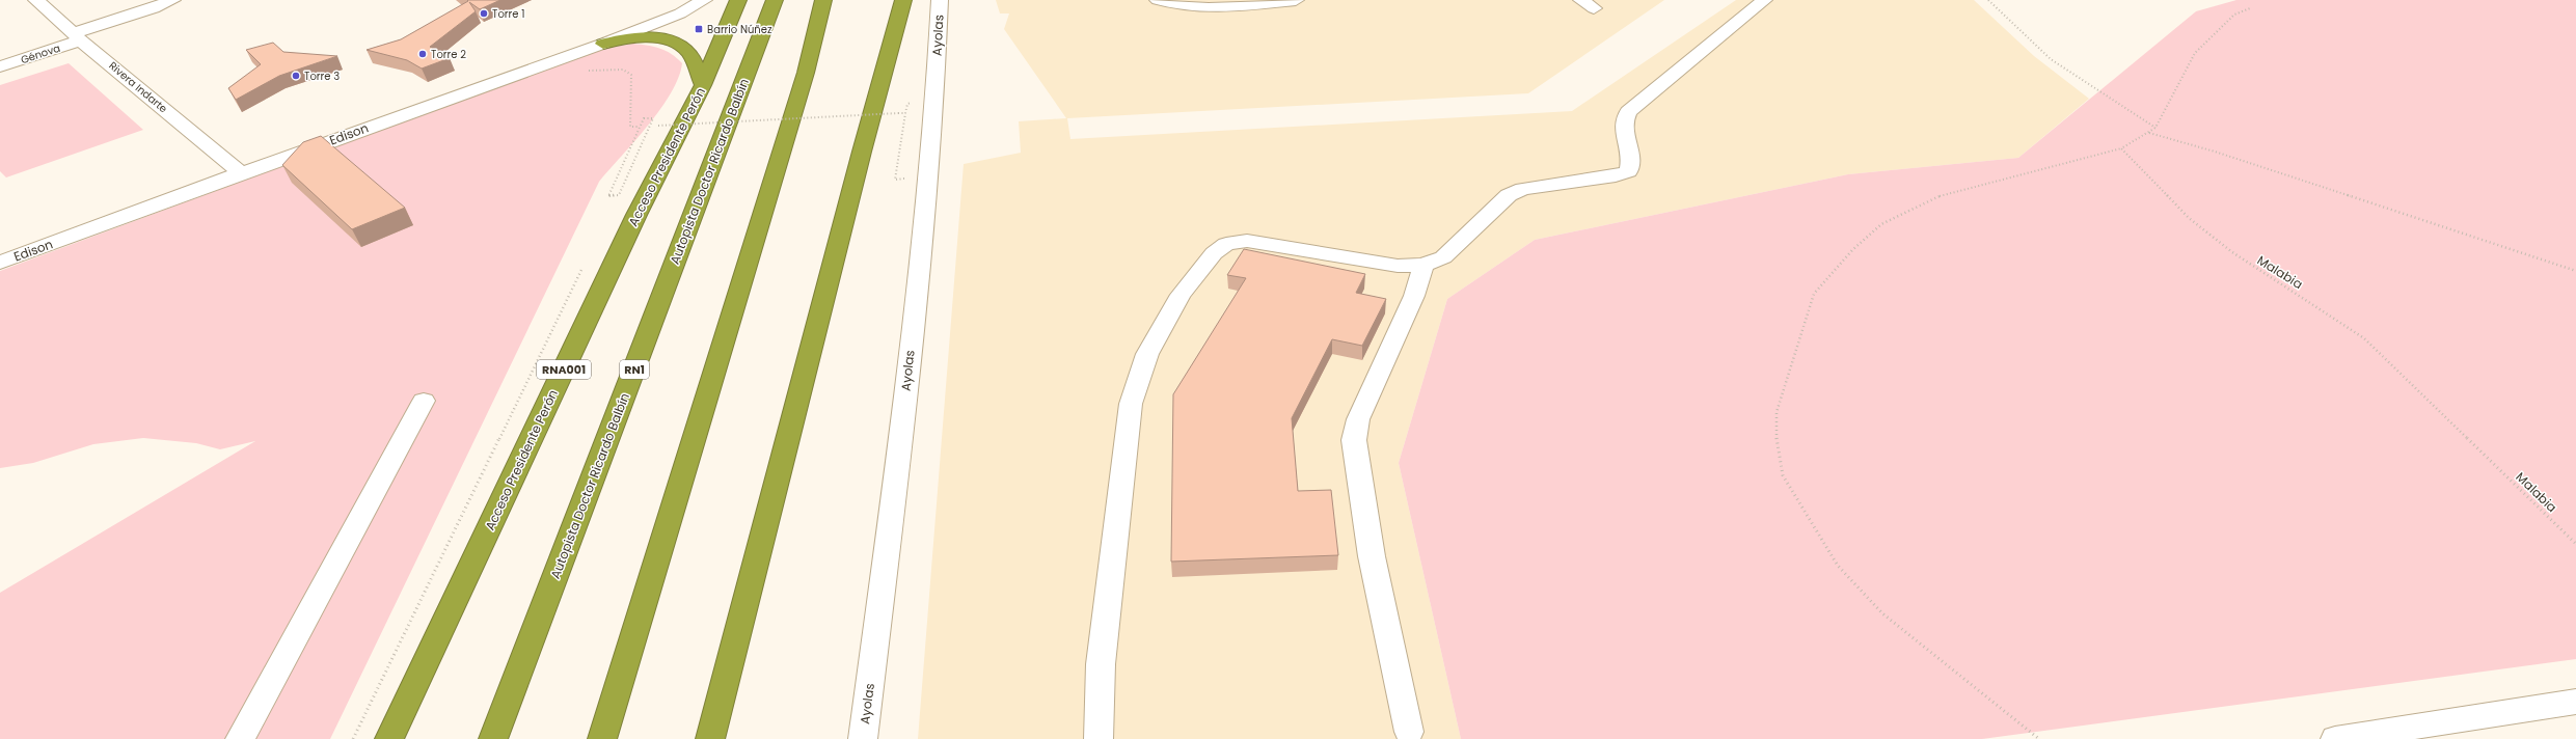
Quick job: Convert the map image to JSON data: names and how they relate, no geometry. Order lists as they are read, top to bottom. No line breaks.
{"streets":{"highway":["Acceso Presidente Perón","Autopista Doctor Ricardo Balbín","RNA001","RN1"],"street":["Ayolas","Génova","Rivera Indarte","Edison"],"path":["Malabia"]},"crossings":[["Génova","Rivera Indarte"],["Rivera Indarte","Edison"]],"places":{"other":["Torre 1","Torre 2","Torre 3"],"transit":["Barrio Núñez"]}}
